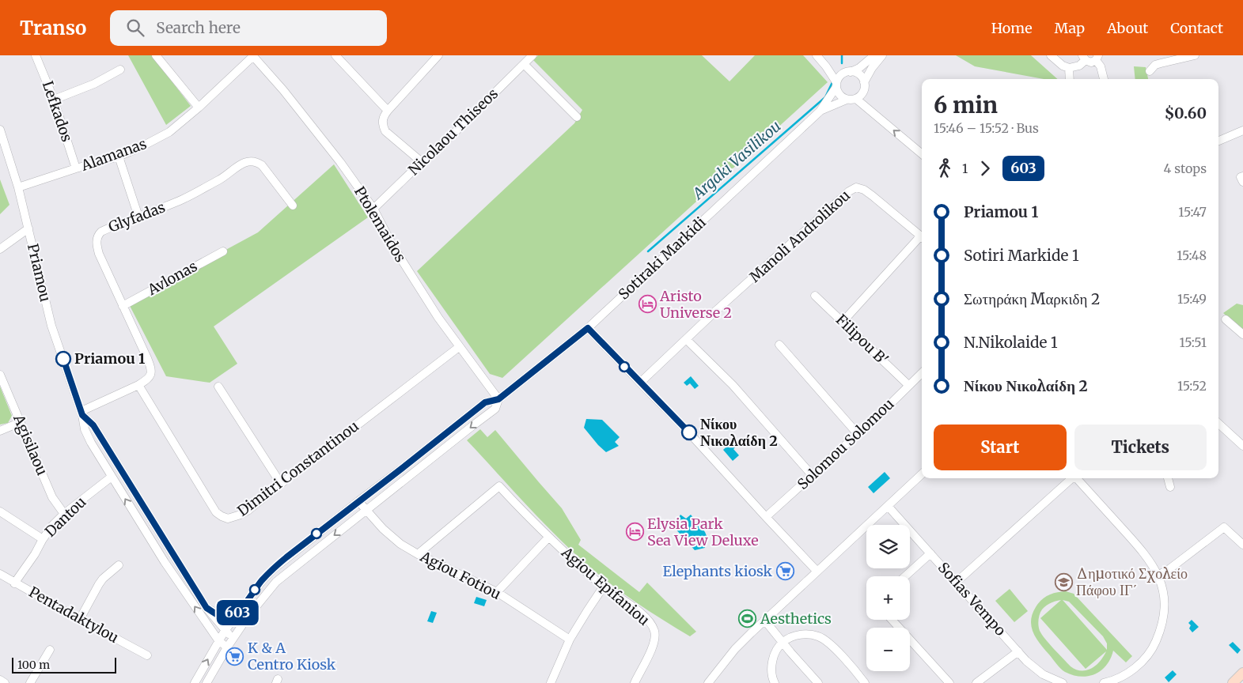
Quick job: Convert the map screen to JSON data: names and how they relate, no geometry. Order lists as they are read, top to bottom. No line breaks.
{"streets":{"street":["Lefkados","Nicolaou Thiseos","Alamanas","Glyfadas","Ptolemaidos","Manoli Androlikou","Sotiraki Markidi","Priamou","Avlonas","Filipou B'","Solomou Solomou","Agisilaou","Dimitri Constantinou","Dantou","Agiou Fotiou","Agiou Epifaniou","Sofias Vempo","Pentadaktylou"]},"crossings":[["Lefkados","Alamanas"],["Nicolaou Thiseos","Ptolemaidos"],["Alamanas","Ptolemaidos"],["Alamanas","Priamou"],["Glyfadas","Avlonas"],["Glyfadas","Dimitri Constantinou"],["Ptolemaidos","Sotiraki Markidi"],["Ptolemaidos","Dimitri Constantinou"],["Sotiraki Markidi","Priamou"],["Sotiraki Markidi","Agiou Fotiou"],["Priamou","Dantou"],["Filipou B'","Solomou Solomou"],["Agisilaou","Dantou"],["Dantou","Pentadaktylou"],["Agiou Fotiou","Agiou Epifaniou"]],"water":["Argaki Vasilikou"],"places":{"hotel":["Aristo Universe 2","Elysia Park Sea View Deluxe"],"other":["Priamou 1","Νίκου Νικολαίδη 2"],"supermarket":["Elephants kiosk","K & A Centro Kiosk"],"school or university":["Δημοτικό Σχολείο Πάφου ΙΓ΄"],"sports":["Aesthetics"]},"lines":["bus line 603"],"scale_bar":"100 m","page":{"header":"Transo","search":"Search here","nav":["Home","Map","About","Contact"],"on_map":"603","heading":["6 min","15:46 – 15:52 · Bus","$0.60"],"legs":["1","603","4 stops"],"list":[{"name":"Priamou 1","value":"15:47"},{"name":"Sotiri Markide 1","value":"15:48"},{"name":"Σωτηράκη Μαρκιδη 2","value":"15:49"},{"name":"N.Nikolaide 1","value":"15:51"},{"name":"Νίκου Νικολαίδη 2","value":"15:52"}],"buttons":["Start","Tickets"],"map_buttons":["+","−"],"scale":"100 m"}}
